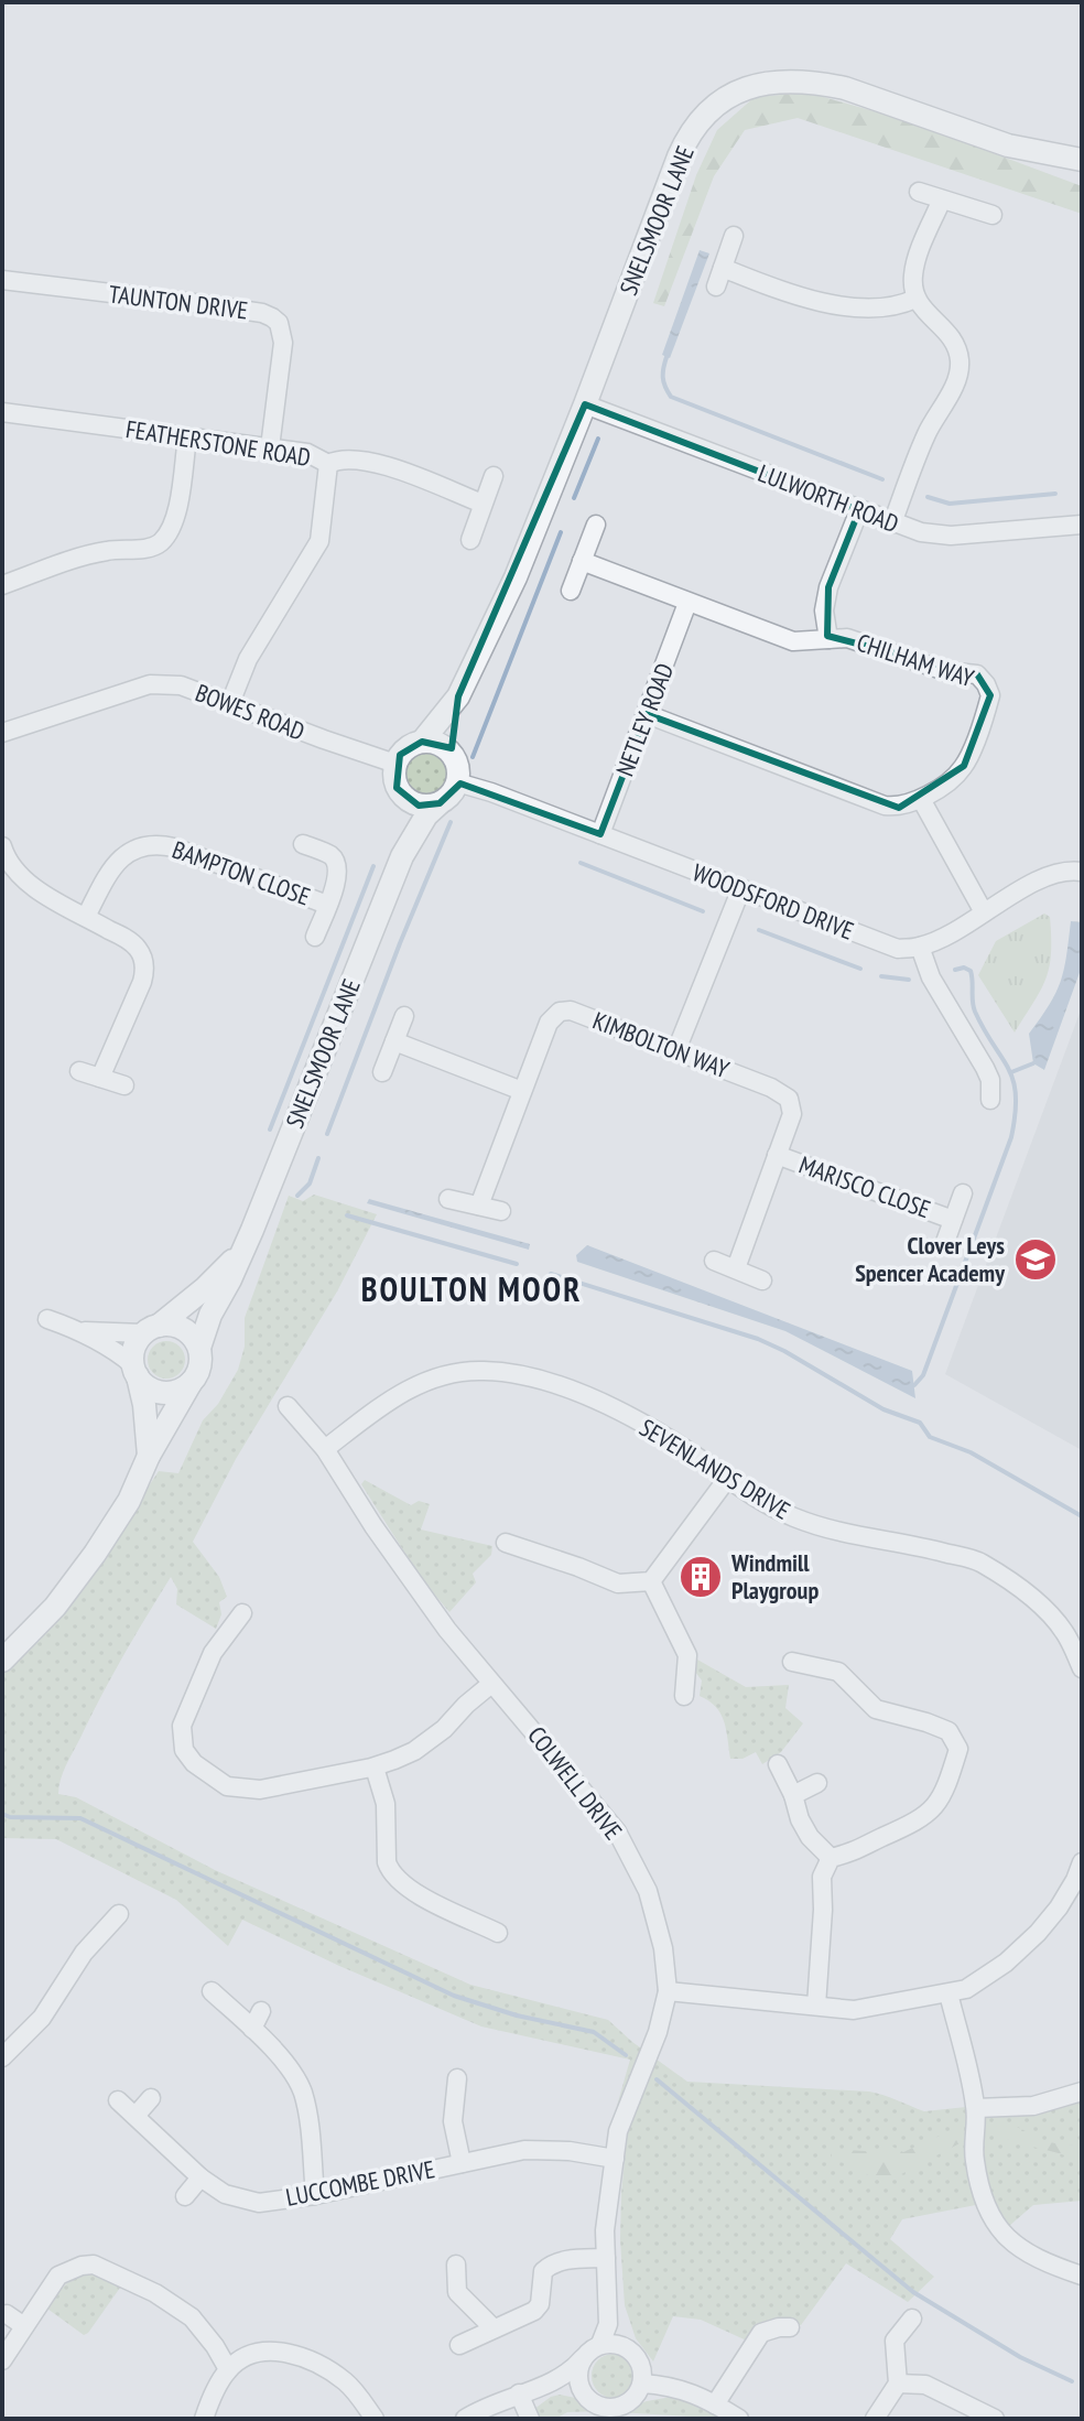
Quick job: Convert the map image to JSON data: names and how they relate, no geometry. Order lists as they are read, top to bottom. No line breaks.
{"streets":{"street":["SNELSMOOR LANE","TAUNTON DRIVE","FEATHERSTONE ROAD","LULWORTH ROAD","CHILHAM WAY","BOWES ROAD","NETLEY ROAD","BAMPTON CLOSE","WOODSFORD DRIVE","KIMBOLTON WAY","MARISCO CLOSE","SEVENLANDS DRIVE","COLWELL DRIVE","LUCCOMBE DRIVE"]},"crossings":[["SNELSMOOR LANE","LULWORTH ROAD"],["SNELSMOOR LANE","BOWES ROAD"],["SNELSMOOR LANE","WOODSFORD DRIVE"],["TAUNTON DRIVE","FEATHERSTONE ROAD"],["FEATHERSTONE ROAD","BOWES ROAD"],["CHILHAM WAY","NETLEY ROAD"],["BOWES ROAD","WOODSFORD DRIVE"],["NETLEY ROAD","WOODSFORD DRIVE"],["KIMBOLTON WAY","MARISCO CLOSE"],["SEVENLANDS DRIVE","COLWELL DRIVE"],["COLWELL DRIVE","LUCCOMBE DRIVE"]],"districts":["BOULTON MOOR"],"places":{"school or university":["Clover Leys Spencer Academy"],"building":["Windmill Playgroup"]}}
